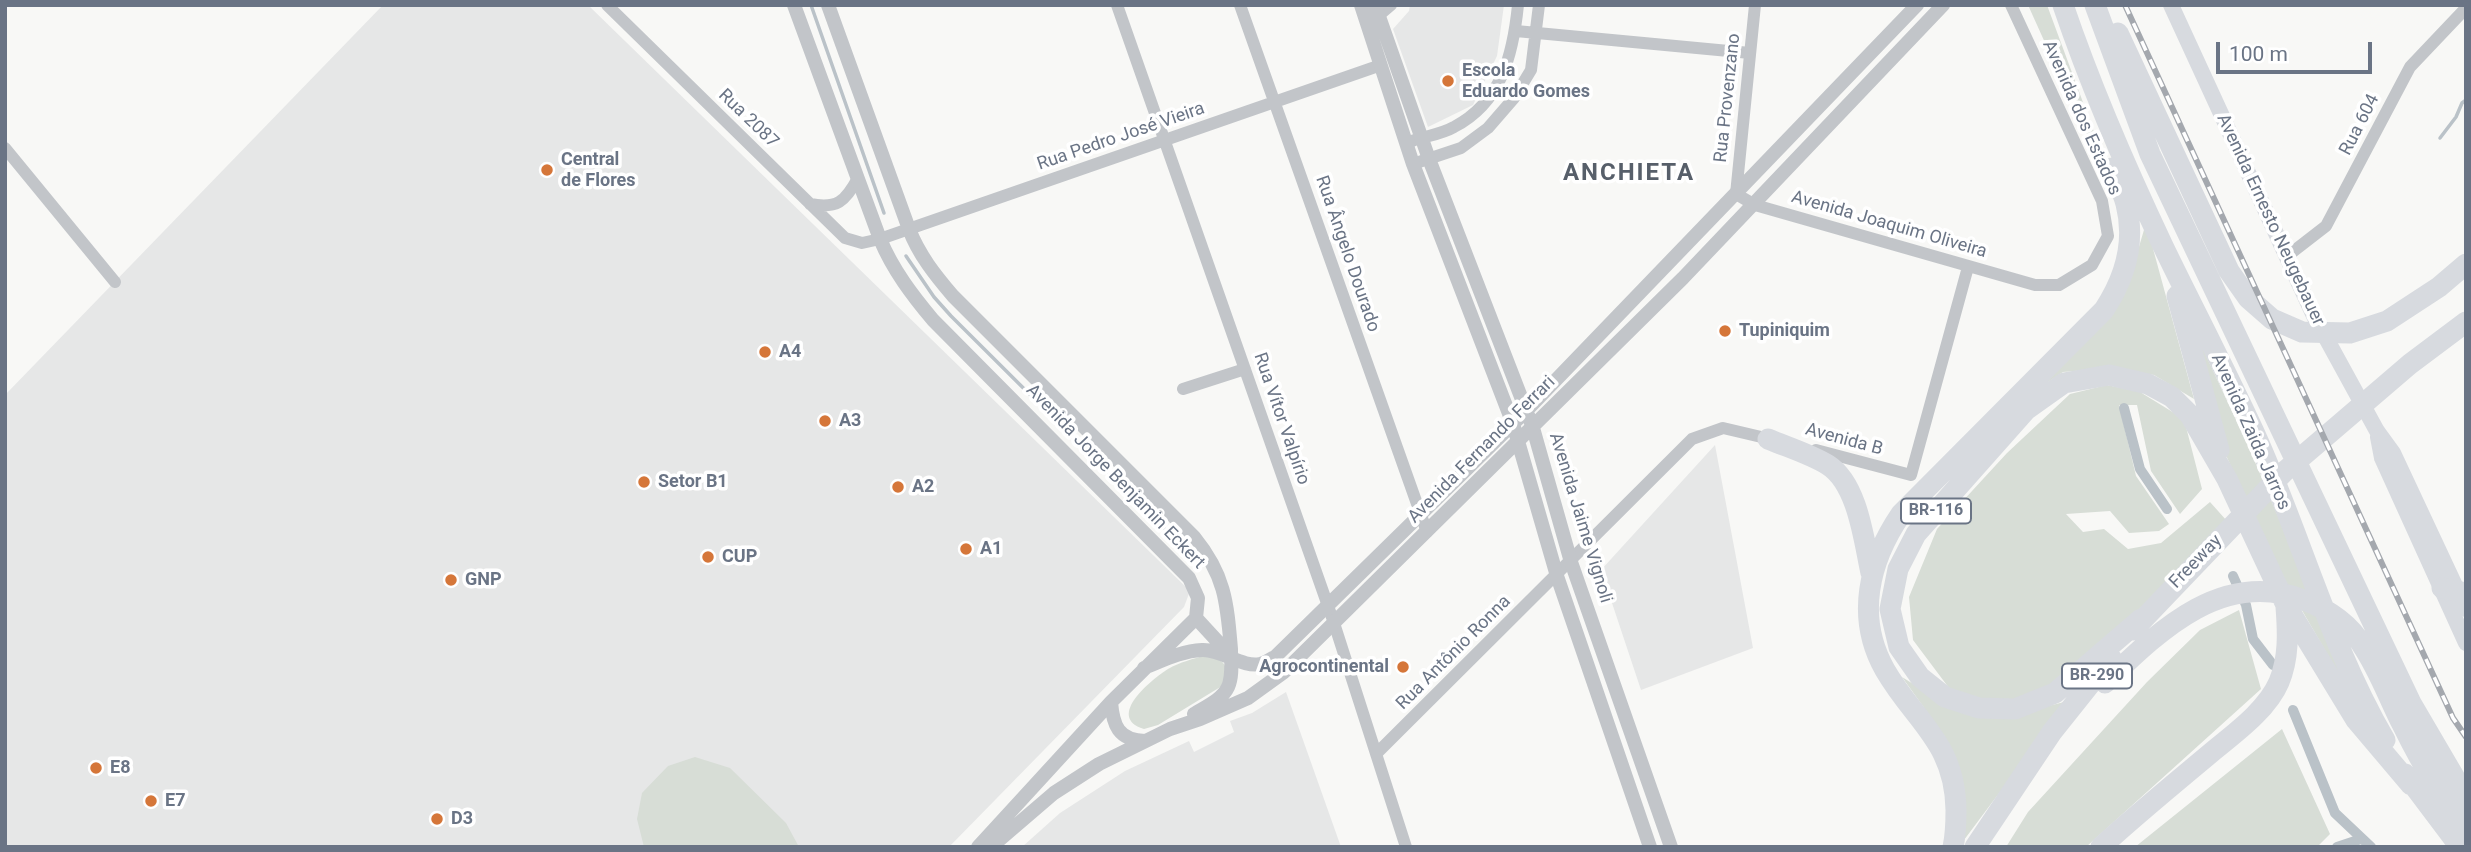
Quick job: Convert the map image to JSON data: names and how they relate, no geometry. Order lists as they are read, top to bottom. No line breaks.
{"streets":{"highway":["Avenida Zaida Jarros","BR-116","Freeway","BR-290"],"main road":["Avenida Ernesto Neugebauer"],"street":["Rua Provenzano","Avenida dos Estados","Rua 2087","Rua 604","Rua Pedro José Vieira","Avenida Joaquim Oliveira","Rua Ângelo Dourado","Rua Vítor Valpírio","Avenida B","Avenida Fernando Ferrari","Avenida Jorge Benjamin Eckert","Avenida Jaime Vignoli","Rua Antônio Ronna"]},"crossings":[["Rua Provenzano","Avenida Joaquim Oliveira"],["Rua Provenzano","Avenida Fernando Ferrari"],["Avenida dos Estados","Avenida Joaquim Oliveira"],["Rua 2087","Rua Pedro José Vieira"],["Rua 2087","Avenida Jorge Benjamin Eckert"],["Rua 604","Avenida Ernesto Neugebauer"],["Rua Pedro José Vieira","Rua Ângelo Dourado"],["Rua Pedro José Vieira","Rua Vítor Valpírio"],["Rua Pedro José Vieira","Avenida Jorge Benjamin Eckert"],["Rua Pedro José Vieira","Avenida Jaime Vignoli"],["Avenida Joaquim Oliveira","Avenida B"],["Avenida Joaquim Oliveira","Avenida Fernando Ferrari"],["Rua Ângelo Dourado","Avenida Fernando Ferrari"],["Rua Vítor Valpírio","Avenida Fernando Ferrari"],["Rua Vítor Valpírio","Rua Antônio Ronna"],["Avenida Zaida Jarros","BR-116"],["Avenida B","Avenida Jaime Vignoli"],["Avenida B","Rua Antônio Ronna"],["Avenida Fernando Ferrari","Avenida Jorge Benjamin Eckert"],["Avenida Fernando Ferrari","Avenida Jaime Vignoli"],["BR-116","Freeway"],["Avenida Jaime Vignoli","Rua Antônio Ronna"]],"districts":["ANCHIETA"],"places":["Escola Eduardo Gomes","Central de Flores","Tupiniquim","A4","A3","Setor B1","A2","A1","CUP","GNP","Agrocontinental","E8","E7","D3"],"scale_bar":"100 m"}
